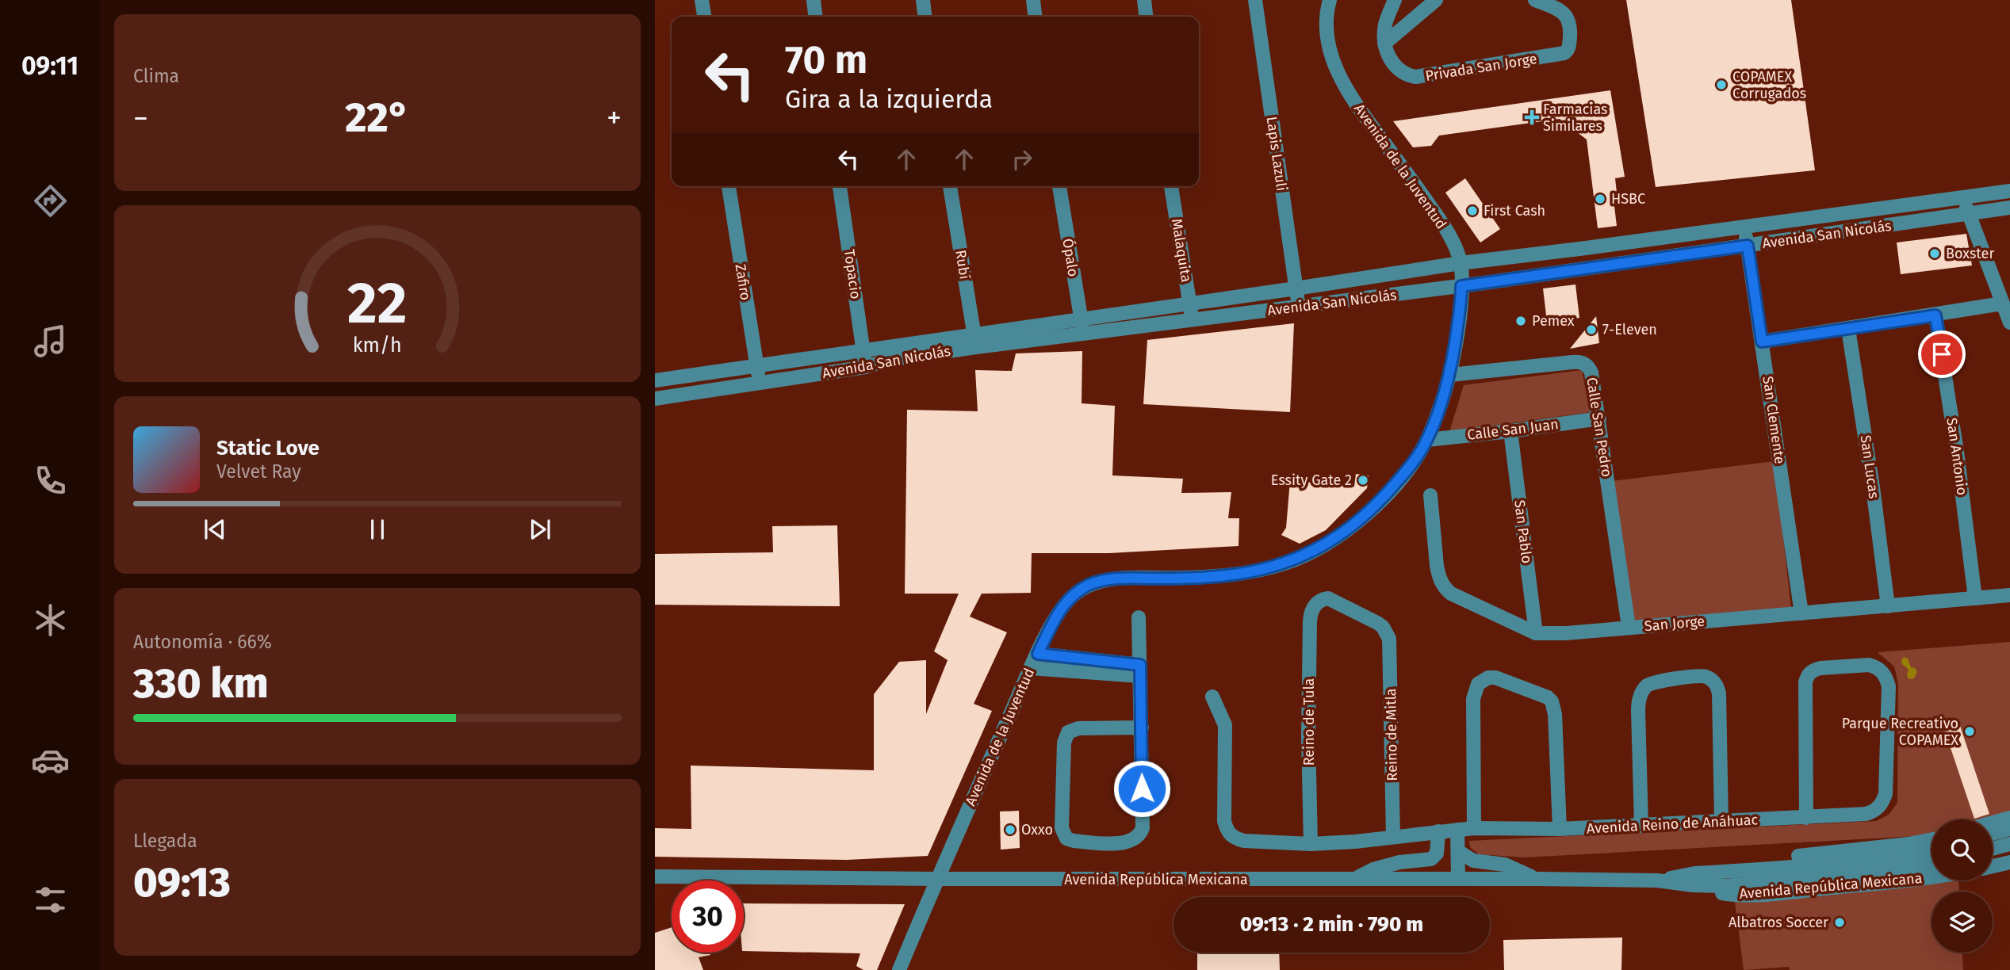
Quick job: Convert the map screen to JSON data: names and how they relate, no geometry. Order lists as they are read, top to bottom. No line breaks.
{"streets":{"street":["Privada San Jorge","Lapis Lazuli","Avenida de la Juventud","Avenida San Nicolás","Malaquita","Ópalo","Rubí","Topacio","Zafiro","San Clemente","Calle San Pedro","Calle San Juan","San Antonio","San Lucas","San Pablo","San Jorge","Reino de Tula","Reino de Mitla","Avenida Reino de Anáhuac","Avenida República Mexicana"]},"crossings":[["Lapis Lazuli","Avenida San Nicolás"],["Avenida de la Juventud","Avenida San Nicolás"],["Avenida de la Juventud","Calle San Pedro"],["Avenida de la Juventud","Calle San Juan"],["Avenida de la Juventud","Avenida República Mexicana"],["Avenida San Nicolás","Malaquita"],["Avenida San Nicolás","Ópalo"],["Avenida San Nicolás","Rubí"],["Avenida San Nicolás","Topacio"],["Avenida San Nicolás","Zafiro"],["Avenida San Nicolás","San Clemente"],["San Clemente","San Jorge"],["Calle San Pedro","Calle San Juan"],["Calle San Pedro","San Jorge"],["Calle San Juan","San Pablo"],["San Antonio","San Jorge"],["San Lucas","San Jorge"],["San Pablo","San Jorge"],["Reino de Tula","Reino de Mitla"],["Reino de Tula","Avenida Reino de Anáhuac"],["Reino de Mitla","Avenida Reino de Anáhuac"]],"places":{"other":["COPAMEX Corrugados","HSBC","First Cash","Boxster","Pemex","7-Eleven","Essity Gate 2","Parque Recreativo COPAMEX","Oxxo","Albatros Soccer"],"health":["Farmacias Similares"]},"page":{"tabs":"09:11","tile":["Clima",["Autonomía · 66%","330 km"],["Llegada","09:13"]],"turn":["70 m","Gira a la izquierda"],"heat":["−","22°","+"],"song":["Static Love","Velvet Ray"],"limit":"30","trip":"09:13 · 2 min · 790 m","gauge":["22","km/h"]}}
